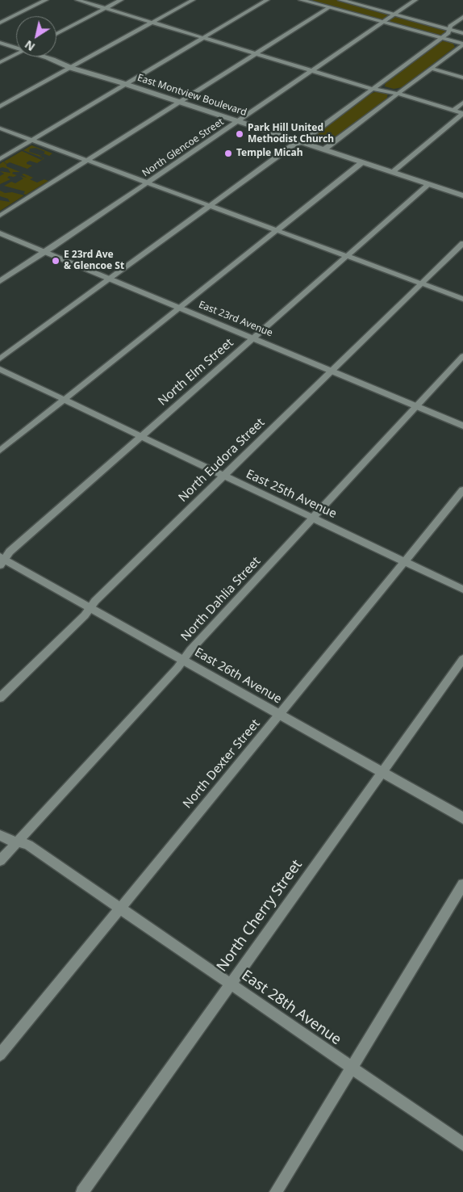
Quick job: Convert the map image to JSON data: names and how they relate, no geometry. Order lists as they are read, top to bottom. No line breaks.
{"streets":{"street":["East Montview Boulevard","North Glencoe Street","East 23rd Avenue","North Elm Street","North Eudora Street","East 25th Avenue","North Dahlia Street","East 26th Avenue","North Dexter Street","North Cherry Street","East 28th Avenue"]},"crossings":[["East Montview Boulevard","North Glencoe Street"],["East Montview Boulevard","North Elm Street"],["North Glencoe Street","East 23rd Avenue"],["East 23rd Avenue","North Elm Street"],["East 23rd Avenue","North Eudora Street"],["East 23rd Avenue","North Dahlia Street"],["North Elm Street","East 25th Avenue"],["North Elm Street","East 26th Avenue"],["North Eudora Street","East 25th Avenue"],["North Eudora Street","East 26th Avenue"],["East 25th Avenue","North Dahlia Street"],["East 25th Avenue","North Dexter Street"],["North Dahlia Street","East 26th Avenue"],["North Dahlia Street","East 28th Avenue"],["East 26th Avenue","North Dexter Street"],["East 26th Avenue","North Cherry Street"],["North Dexter Street","East 28th Avenue"],["North Cherry Street","East 28th Avenue"]],"places":["Park Hill United Methodist Church","Temple Micah","E 23rd Ave & Glencoe St"],"north":"bottom left"}
